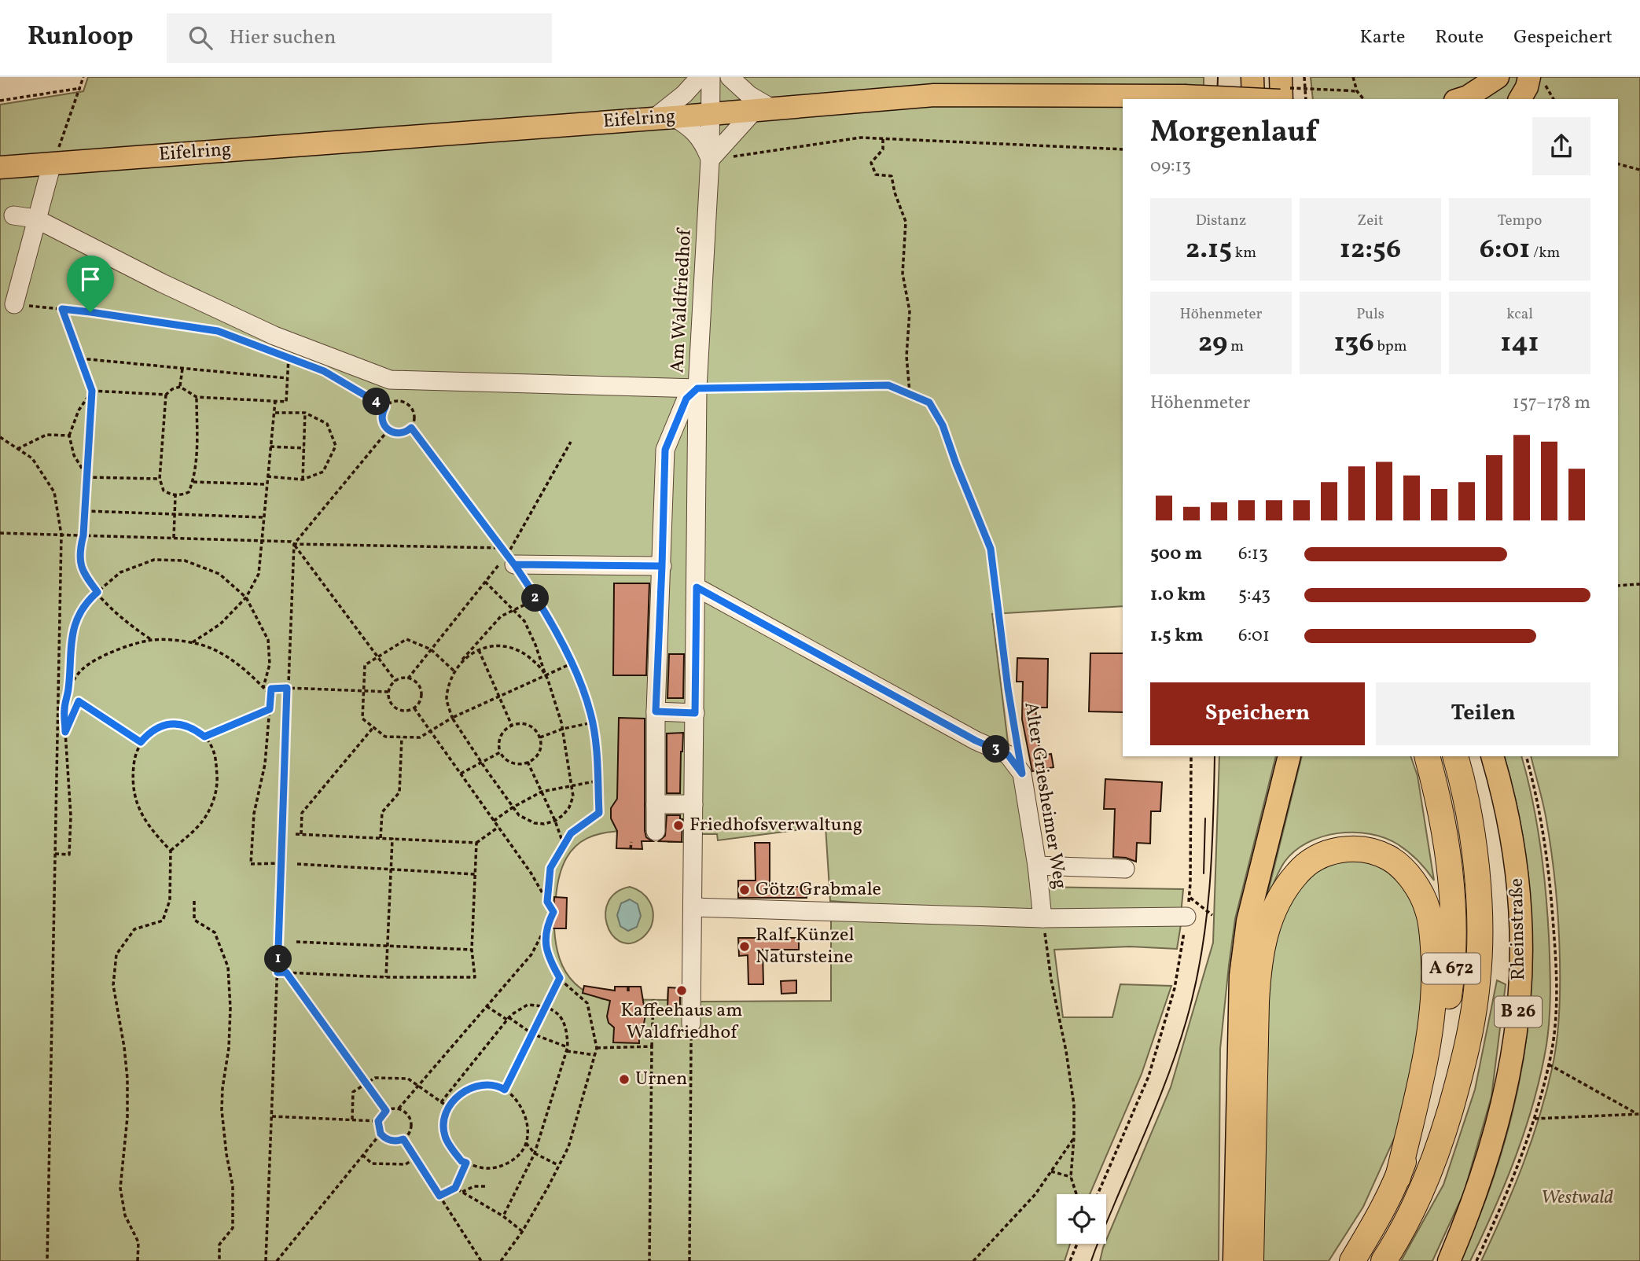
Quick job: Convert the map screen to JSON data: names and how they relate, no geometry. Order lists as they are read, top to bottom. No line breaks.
{"streets":{"highway":["A 672"],"main road":["Eifelring","Rheinstraße","B 26"],"street":["Am Waldfriedhof","Alter Griesheimer Weg"]},"crossings":[["Eifelring","Am Waldfriedhof"]],"parks":["Westwald"],"places":["Friedhofsverwaltung","Götz Grabmale","Ralf Künzel Natursteine","Kaffeehaus am Waldfriedhof","Urnen"],"page":{"header":"Runloop","search":"Hier suchen","nav":["Karte","Route","Gespeichert"],"heading":["Morgenlauf","09:13"],"stats":[["Distanz","2.15 km"],["Zeit","12:56"],["Tempo","6:01 /km"],["Höhenmeter","29 m"],["Puls","136 bpm"],["kcal","141"]],"chart":["Höhenmeter","157–178 m"],"pins":["4","2","3","1"],"list":[{"name":"500 m","note":"6:13"},{"name":"1.0 km","note":"5:43"},{"name":"1.5 km","note":"6:01"}],"buttons":["Speichern","Teilen"]}}
